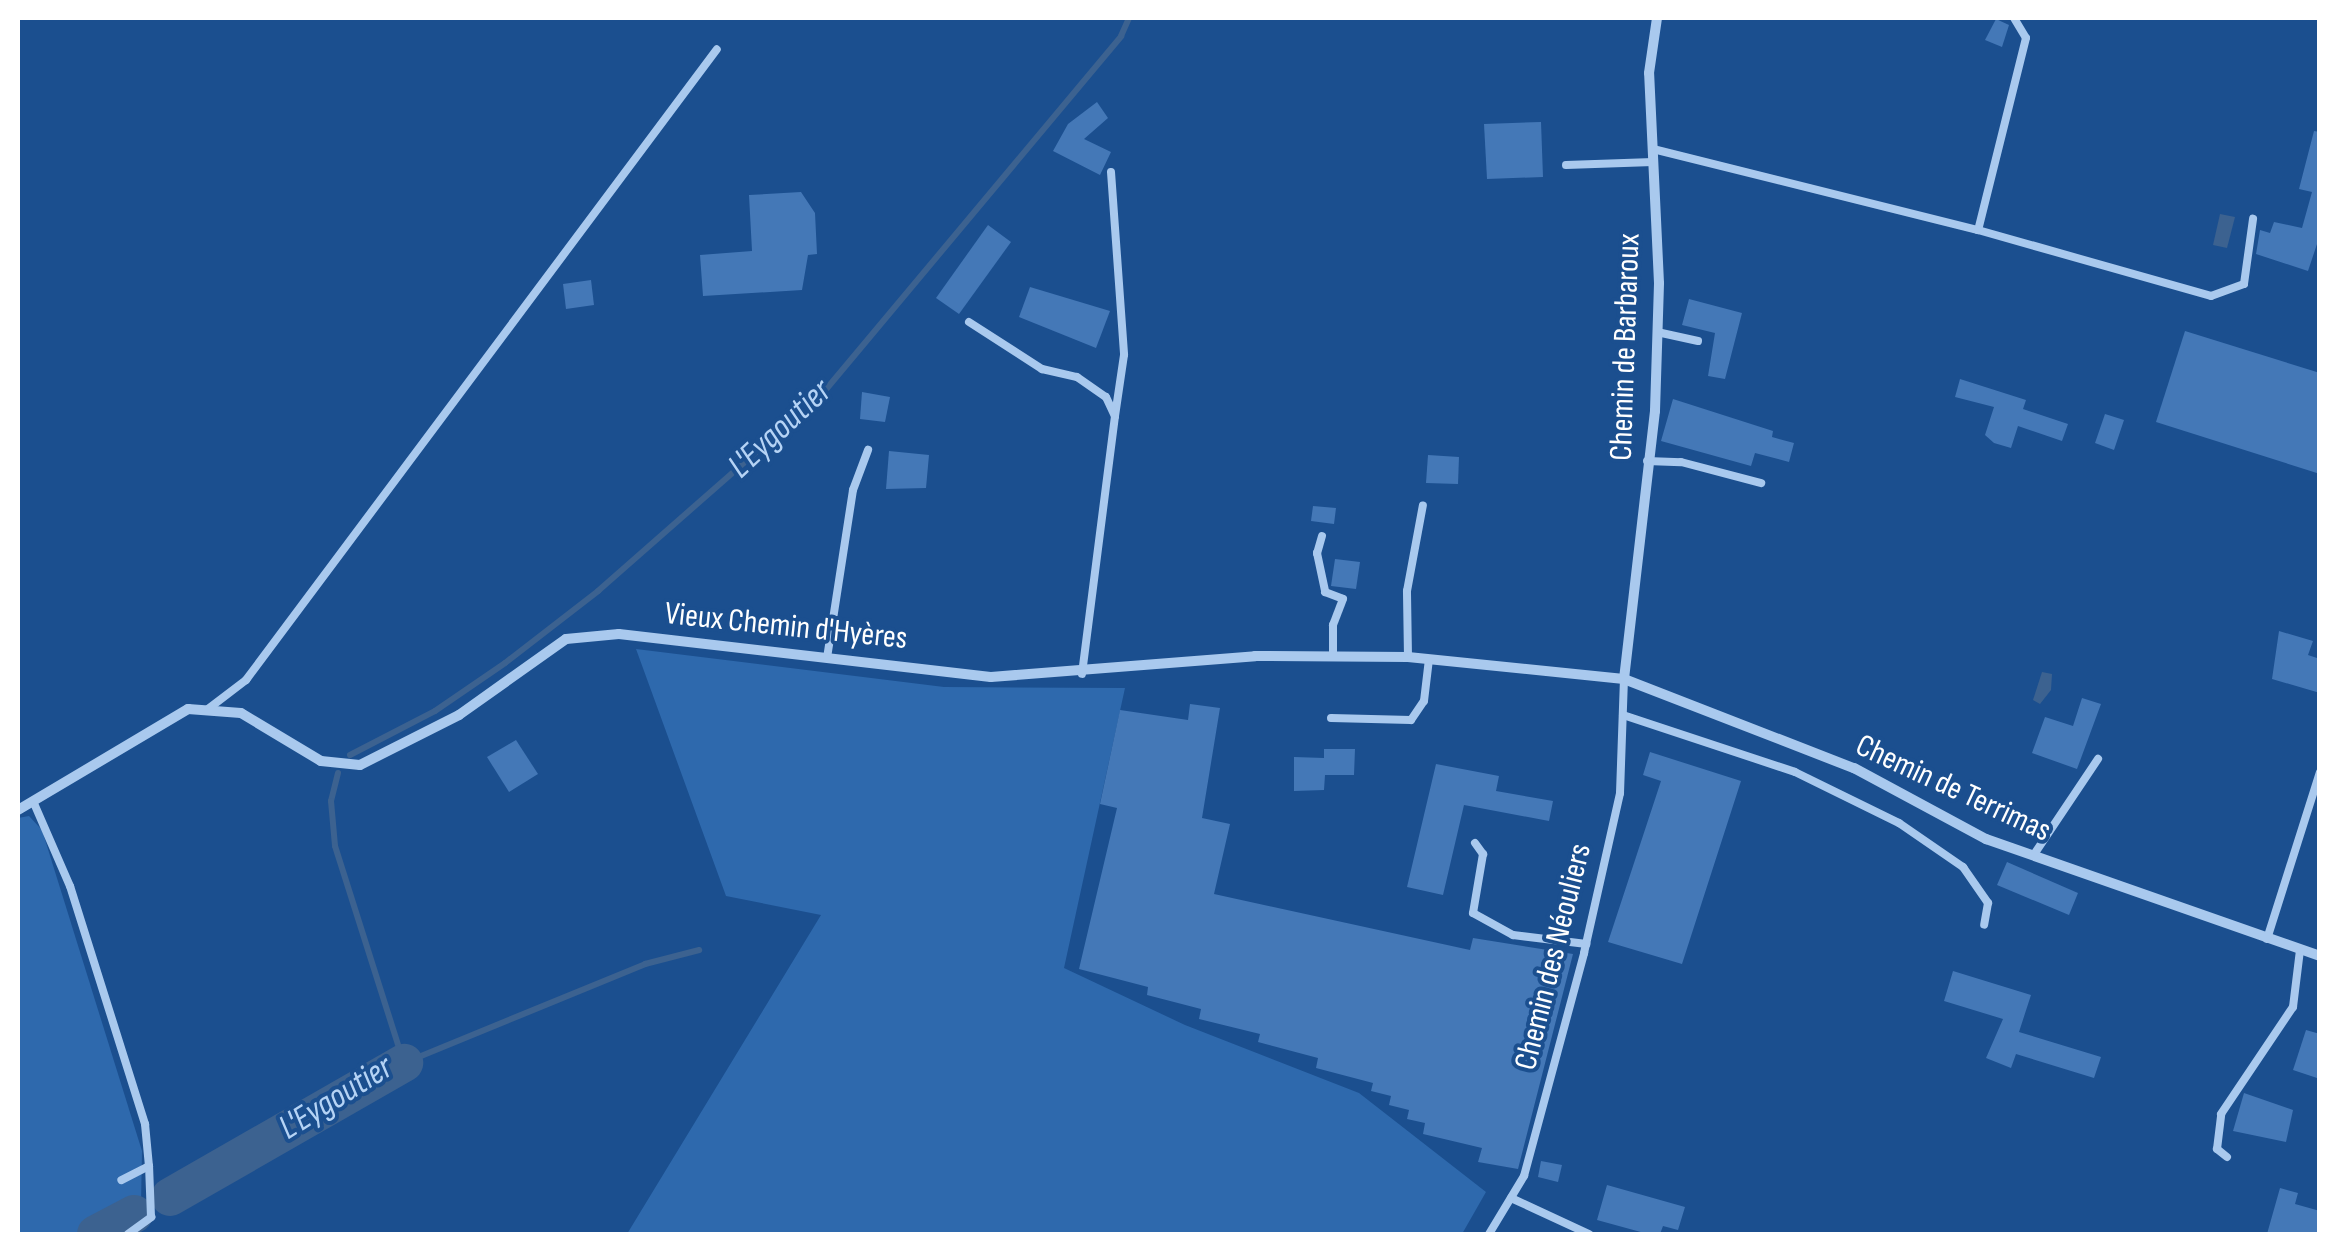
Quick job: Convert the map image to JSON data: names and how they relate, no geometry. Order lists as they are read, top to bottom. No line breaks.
{"streets":{"street":["Chemin de Barbaroux","Vieux Chemin d'Hyères","Chemin de Terrimas"],"lane":["Chemin des Néouliers"]},"crossings":[["Chemin de Barbaroux","Vieux Chemin d'Hyères"],["Chemin de Barbaroux","Chemin de Terrimas"],["Chemin de Barbaroux","Chemin des Néouliers"],["Vieux Chemin d'Hyères","Chemin de Terrimas"],["Vieux Chemin d'Hyères","Chemin des Néouliers"],["Chemin de Terrimas","Chemin des Néouliers"]],"water":["L'Eygoutier"]}
